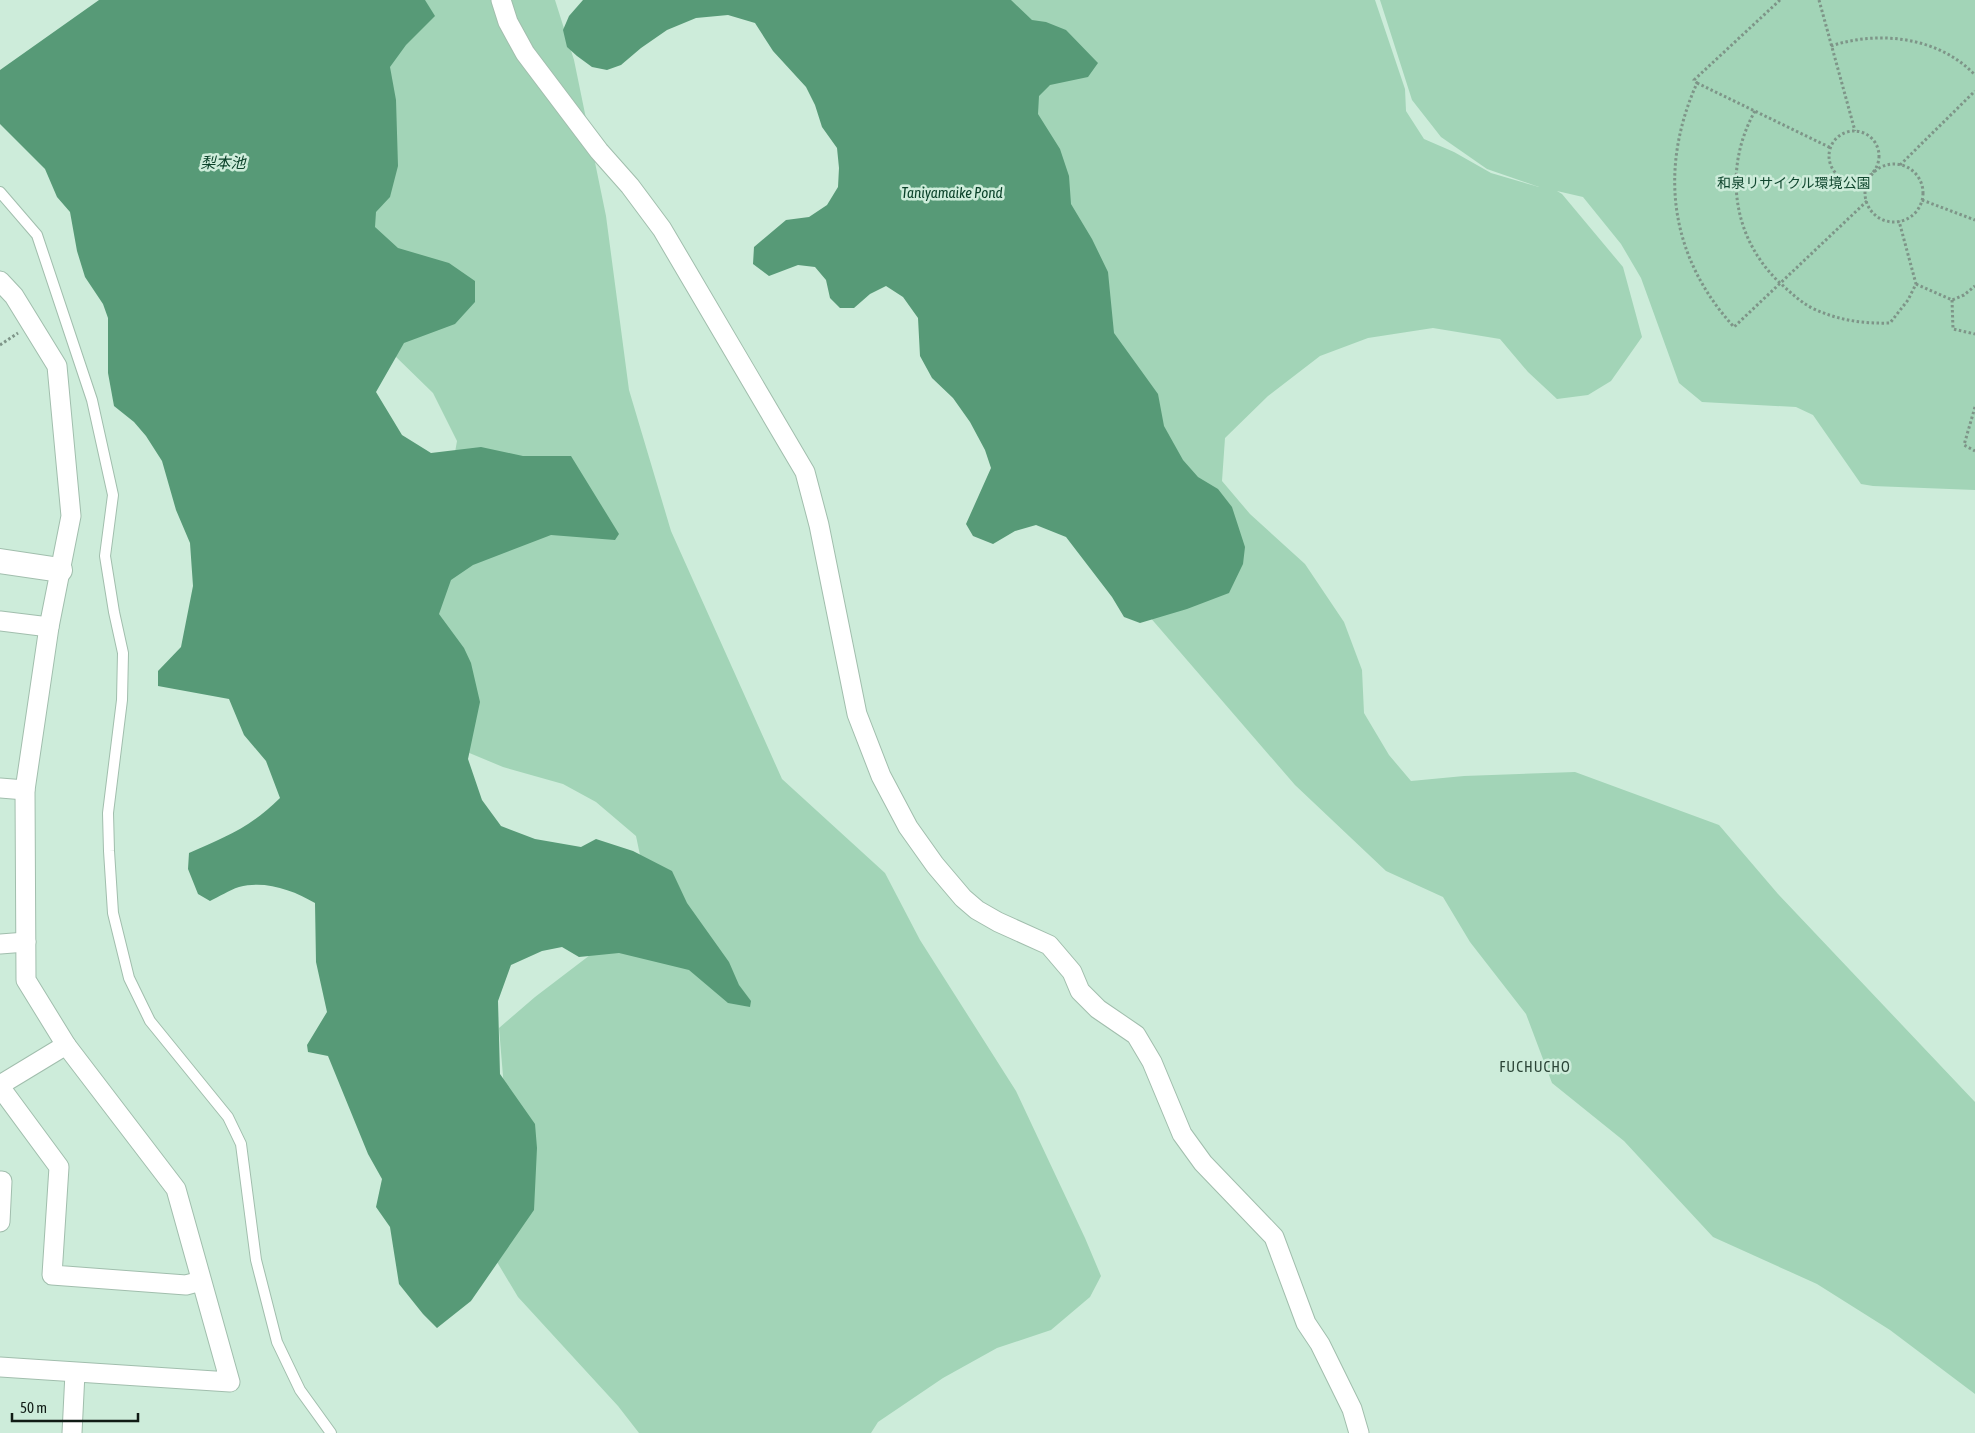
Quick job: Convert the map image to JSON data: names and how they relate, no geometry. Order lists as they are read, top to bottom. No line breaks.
{"districts":["FUCHUCHO"],"water":["梨本池","Taniyamaike Pond"],"parks":["和泉リサイクル環境公園"],"scale_bar":"50 m"}
